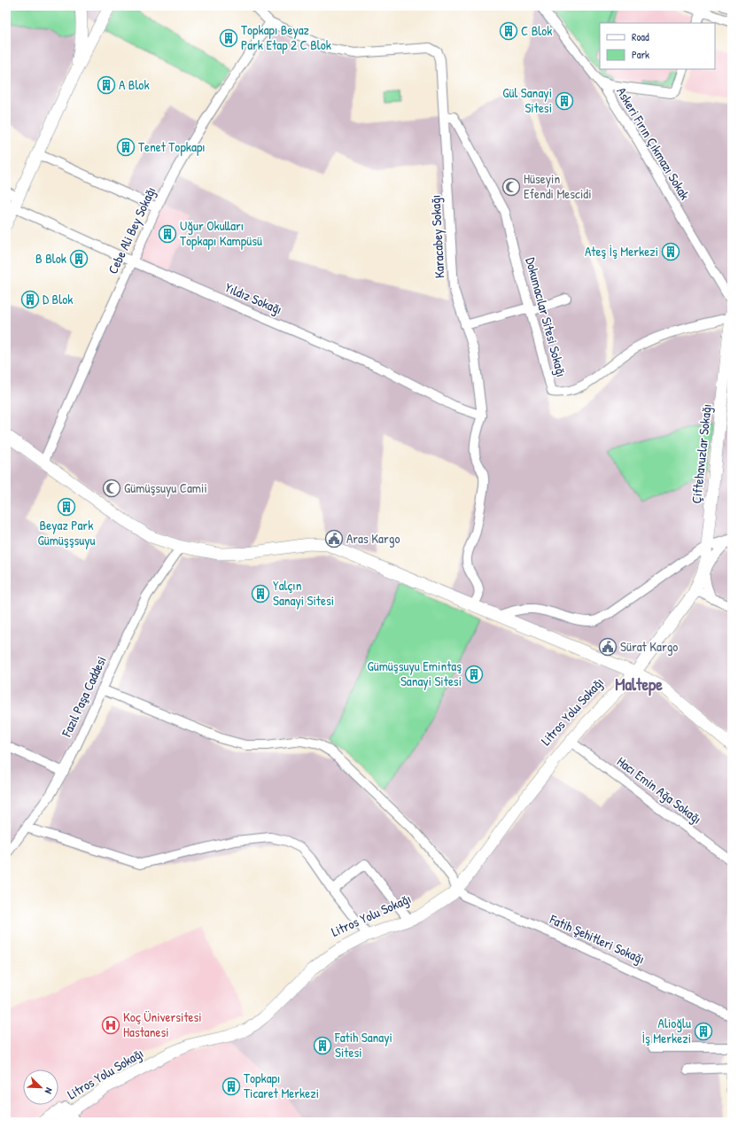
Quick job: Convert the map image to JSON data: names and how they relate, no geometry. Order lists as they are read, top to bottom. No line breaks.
{"streets":{"main road":["Çiftehavuzlar Sokağı","Litros Yolu Sokağı"],"street":["Askeri Fırın Çıkmazı Sokak","Cebe Ali Bey Sokağı","Karacabey Sokağı","Yıldız Sokağı","Dokumacılar Sitesi Sokağı","Fazıl Paşa Caddesi","Hacı Emin Ağa Sokağı","Fatih Şehitleri Sokağı"]},"crossings":[["Cebe Ali Bey Sokağı","Karacabey Sokağı"],["Cebe Ali Bey Sokağı","Yıldız Sokağı"],["Karacabey Sokağı","Yıldız Sokağı"],["Karacabey Sokağı","Dokumacılar Sitesi Sokağı"],["Dokumacılar Sitesi Sokağı","Çiftehavuzlar Sokağı"],["Çiftehavuzlar Sokağı","Litros Yolu Sokağı"],["Fazıl Paşa Caddesi","Fatih Şehitleri Sokağı"],["Litros Yolu Sokağı","Hacı Emin Ağa Sokağı"],["Litros Yolu Sokağı","Fatih Şehitleri Sokağı"]],"districts":["Maltepe"],"places":{"building":["C Blok","Topkapı Beyaz Park Etap 2 C Blok","A Blok","Gül Sanayi Sitesi","Tenet Topkapı","Uğur Okulları Topkapı Kampüsü","Ateş İş Merkezi","B Blok","D Blok","Beyaz Park Gümüşşsuyu","Yalçın Sanayi Sitesi","Gümüşsuyu Emintaş Sanayi Sitesi","Alioğlu İş Merkezi","Fatih Sanayi Sitesi","Topkapı Ticaret Merkezi"],"mosque":["Hüseyin Efendi Mescidi","Gümüşsuyu Camii"],"public building":["Aras Kargo","Sürat Kargo"],"hospital":["Koç Üniversitesi Hastanesi"]},"legend":["Road","Park"],"north":"bottom right"}
